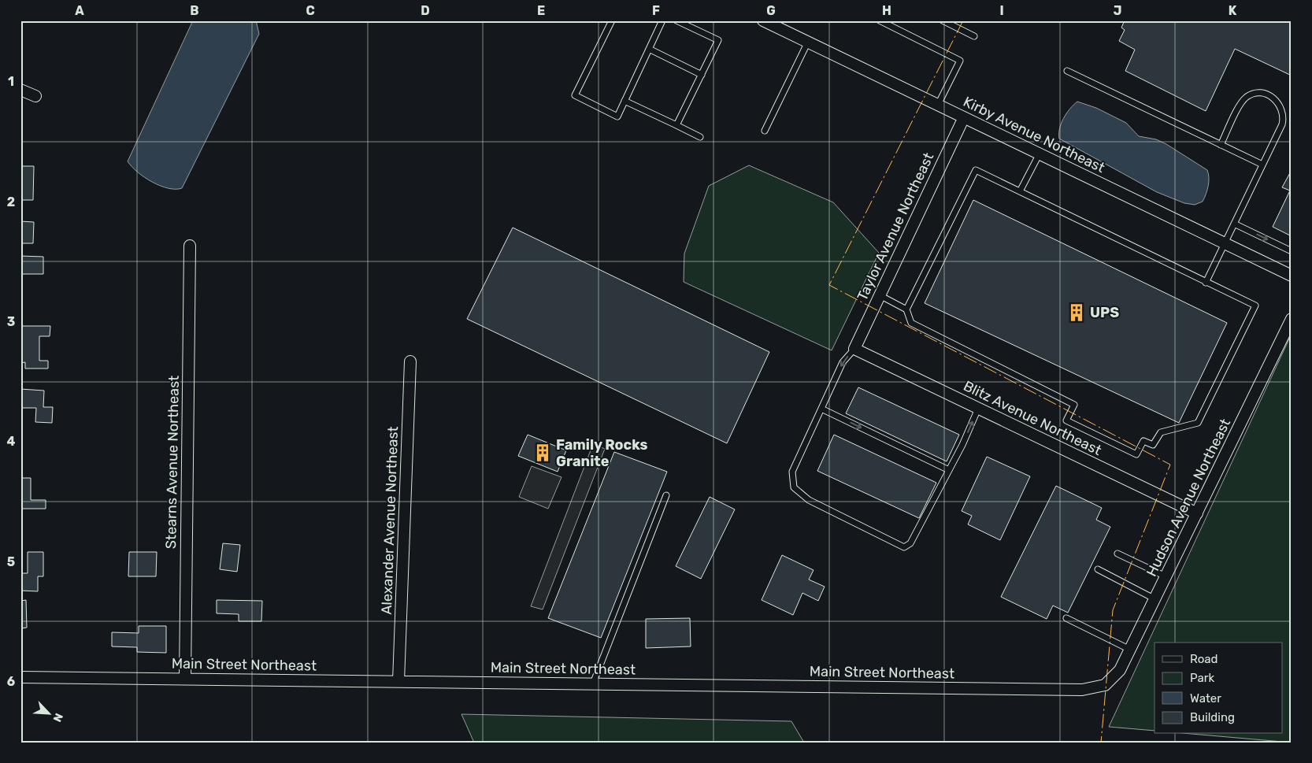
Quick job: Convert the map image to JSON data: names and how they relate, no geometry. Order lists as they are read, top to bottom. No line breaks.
{"streets":{"street":["Kirby Avenue Northeast","Taylor Avenue Northeast","Blitz Avenue Northeast","Stearns Avenue Northeast","Hudson Avenue Northeast","Alexander Avenue Northeast","Main Street Northeast"]},"crossings":[["Kirby Avenue Northeast","Taylor Avenue Northeast"],["Taylor Avenue Northeast","Blitz Avenue Northeast"],["Blitz Avenue Northeast","Hudson Avenue Northeast"],["Stearns Avenue Northeast","Main Street Northeast"],["Hudson Avenue Northeast","Main Street Northeast"],["Alexander Avenue Northeast","Main Street Northeast"]],"places":{"building":["UPS","Family Rocks Granite"]},"legend":["Road","Park","Water","Building"],"north":"bottom right","grid":{"columns":["A","B","C","D","E","F","G","H","I","J","K"],"rows":["1","2","3","4","5","6"]}}
